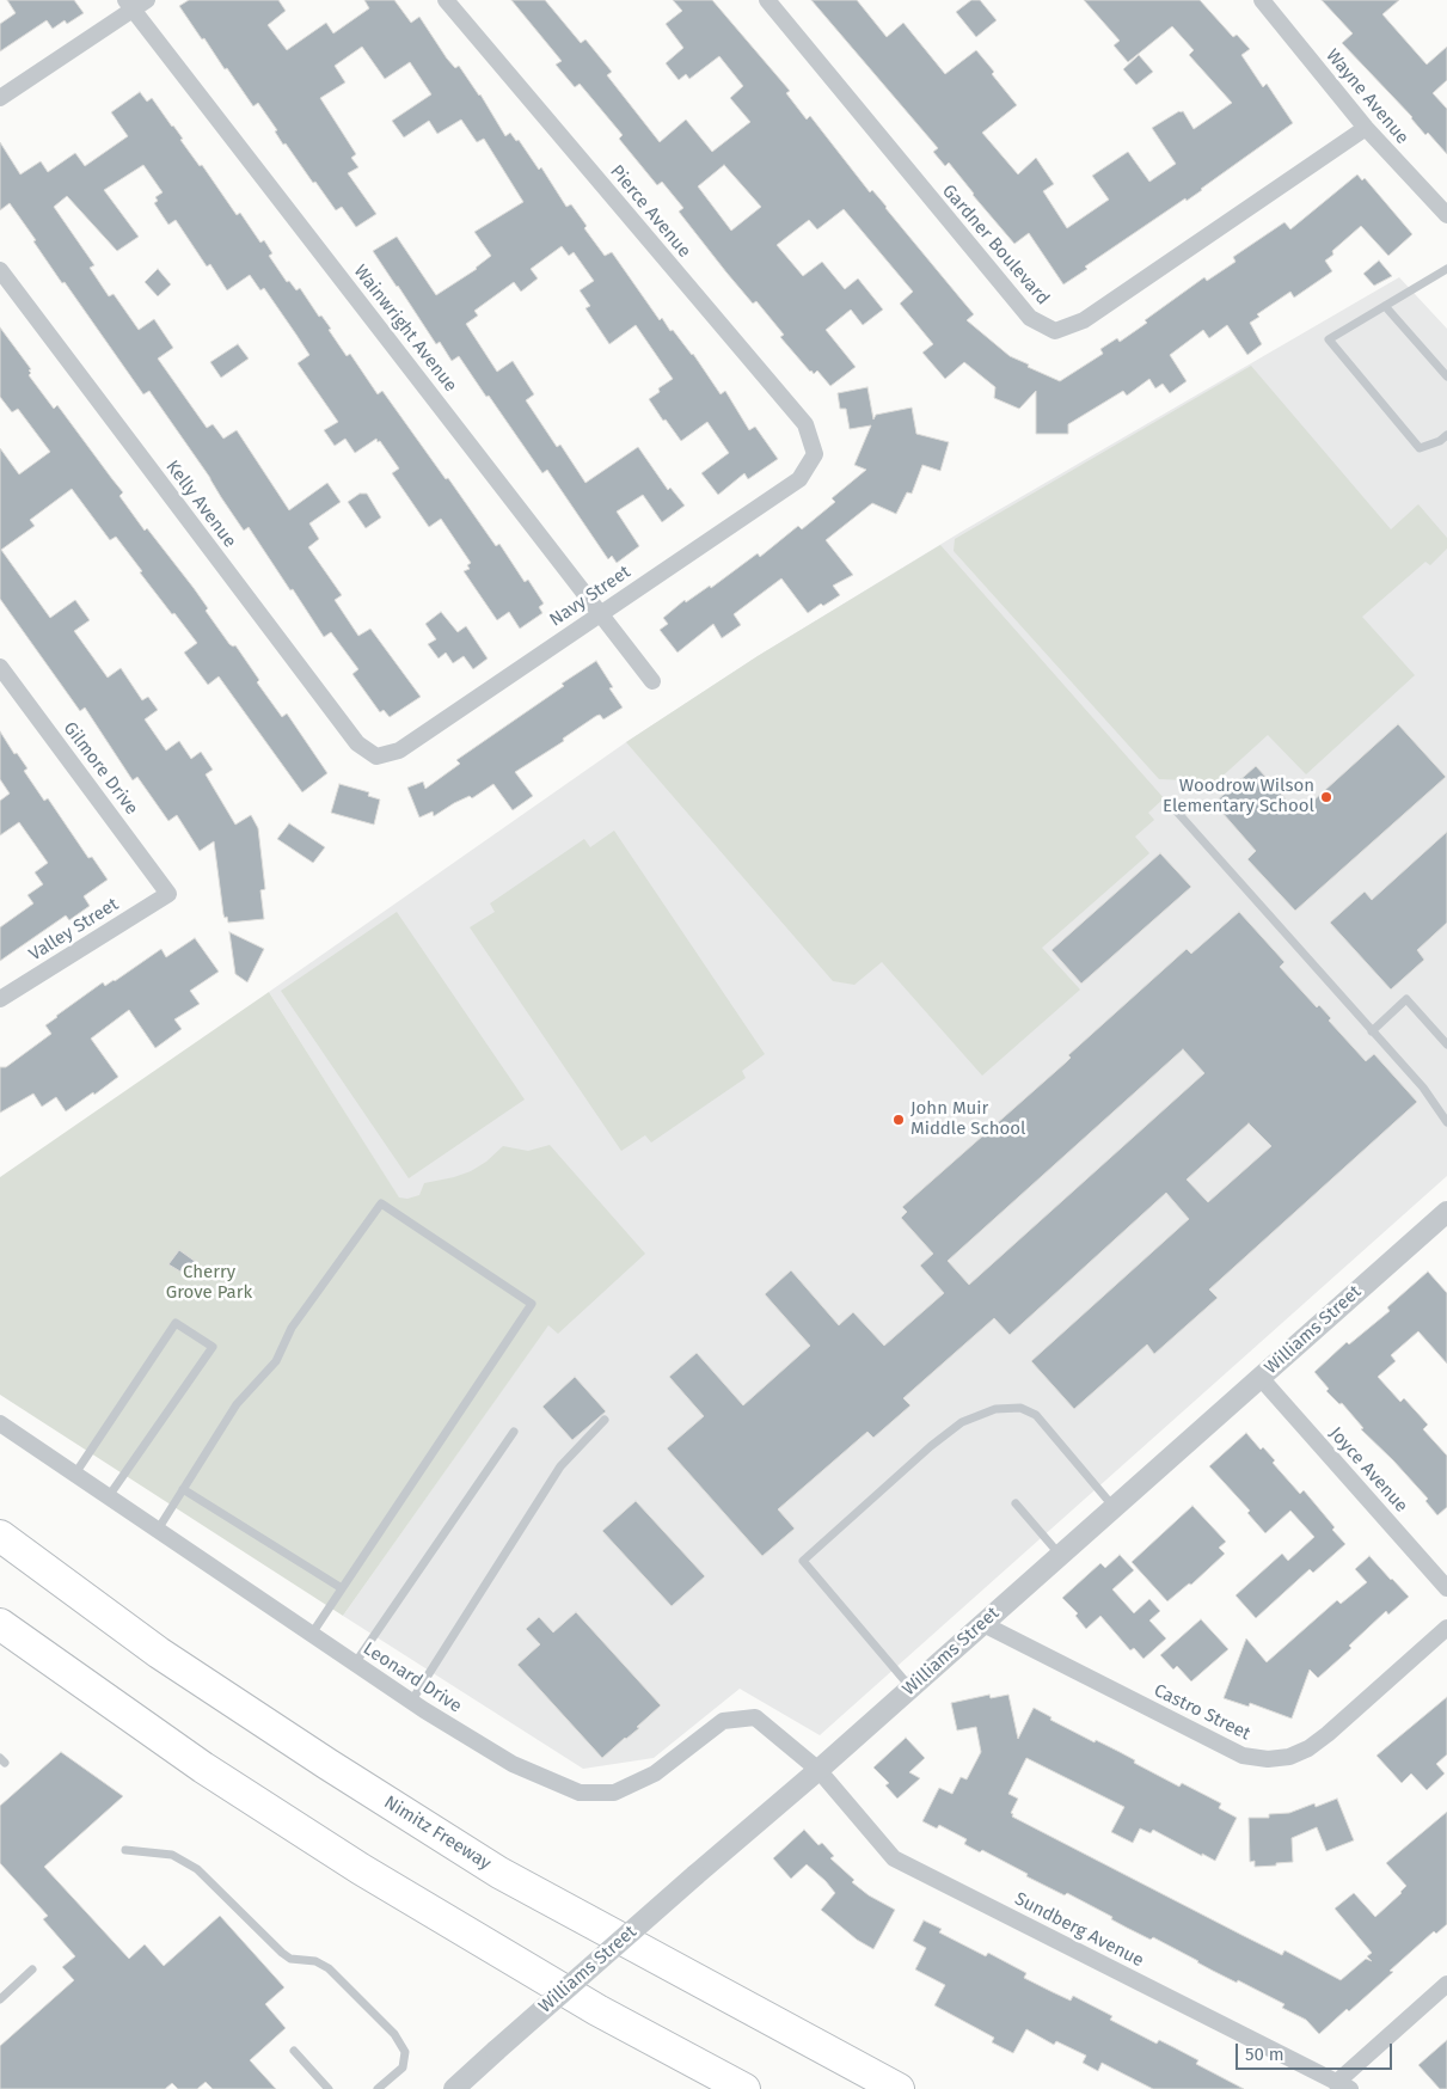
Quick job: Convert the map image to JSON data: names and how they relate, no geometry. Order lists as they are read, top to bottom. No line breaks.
{"streets":{"highway":["Nimitz Freeway"],"street":["Wayne Avenue","Pierce Avenue","Gardner Boulevard","Wainwright Avenue","Kelly Avenue","Navy Street","Gilmore Drive","Valley Street","Williams Street","Joyce Avenue","Leonard Drive","Castro Street","Sundberg Avenue"]},"crossings":[["Wayne Avenue","Gardner Boulevard"],["Pierce Avenue","Navy Street"],["Wainwright Avenue","Navy Street"],["Kelly Avenue","Navy Street"],["Gilmore Drive","Valley Street"],["Williams Street","Joyce Avenue"],["Williams Street","Leonard Drive"],["Williams Street","Castro Street"],["Williams Street","Sundberg Avenue"],["Leonard Drive","Sundberg Avenue"]],"parks":["Cherry Grove Park"],"places":["Woodrow Wilson Elementary School","John Muir Middle School"],"scale_bar":"50 m"}
